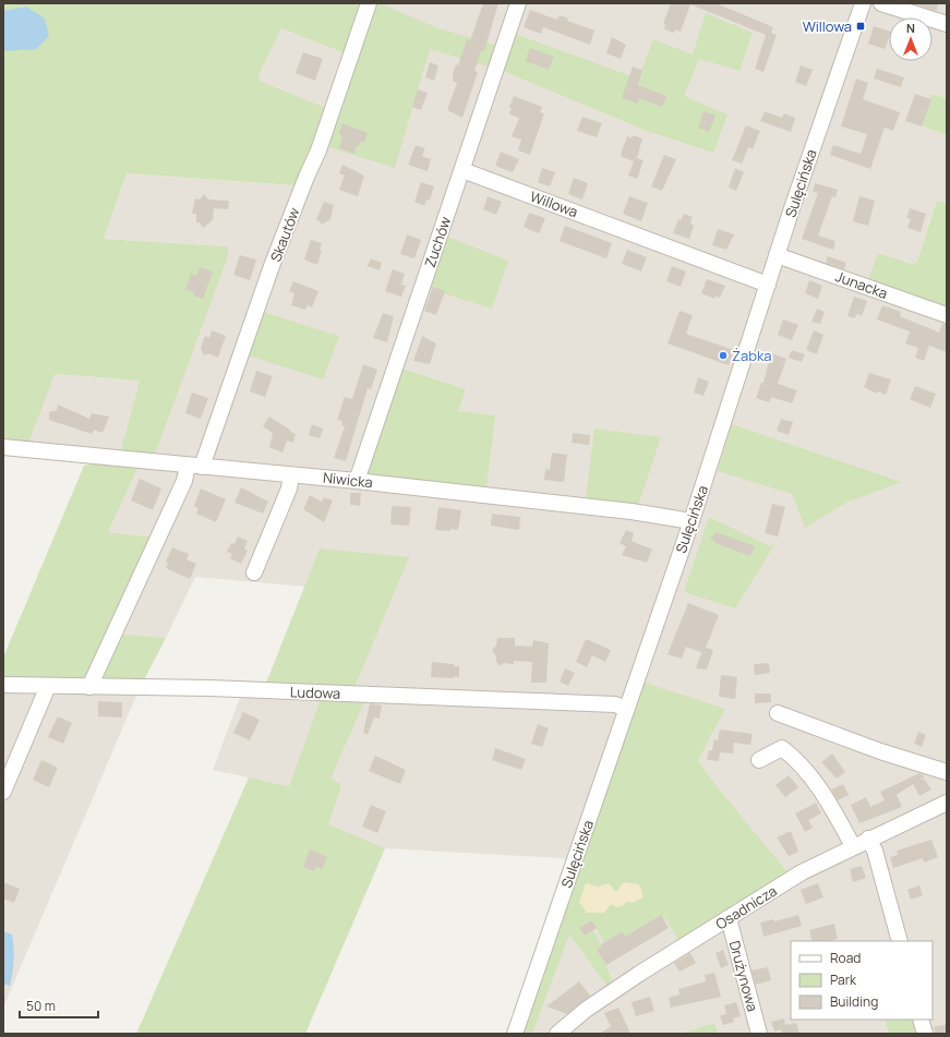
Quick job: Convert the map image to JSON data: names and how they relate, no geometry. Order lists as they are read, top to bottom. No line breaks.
{"streets":{"street":["Sulęcińska","Willowa","Skautów","Zuchów","Junacka","Niwicka","Ludowa","Osadnicza","Drużynowa"]},"crossings":[["Sulęcińska","Willowa"],["Sulęcińska","Junacka"],["Sulęcińska","Niwicka"],["Sulęcińska","Ludowa"],["Willowa","Zuchów"],["Skautów","Niwicka"],["Skautów","Ludowa"],["Zuchów","Niwicka"],["Osadnicza","Drużynowa"]],"places":{"transit":["Willowa"],"other":["Żabka"]},"legend":["Road","Park","Building"],"scale_bar":"50 m","north":"top"}
